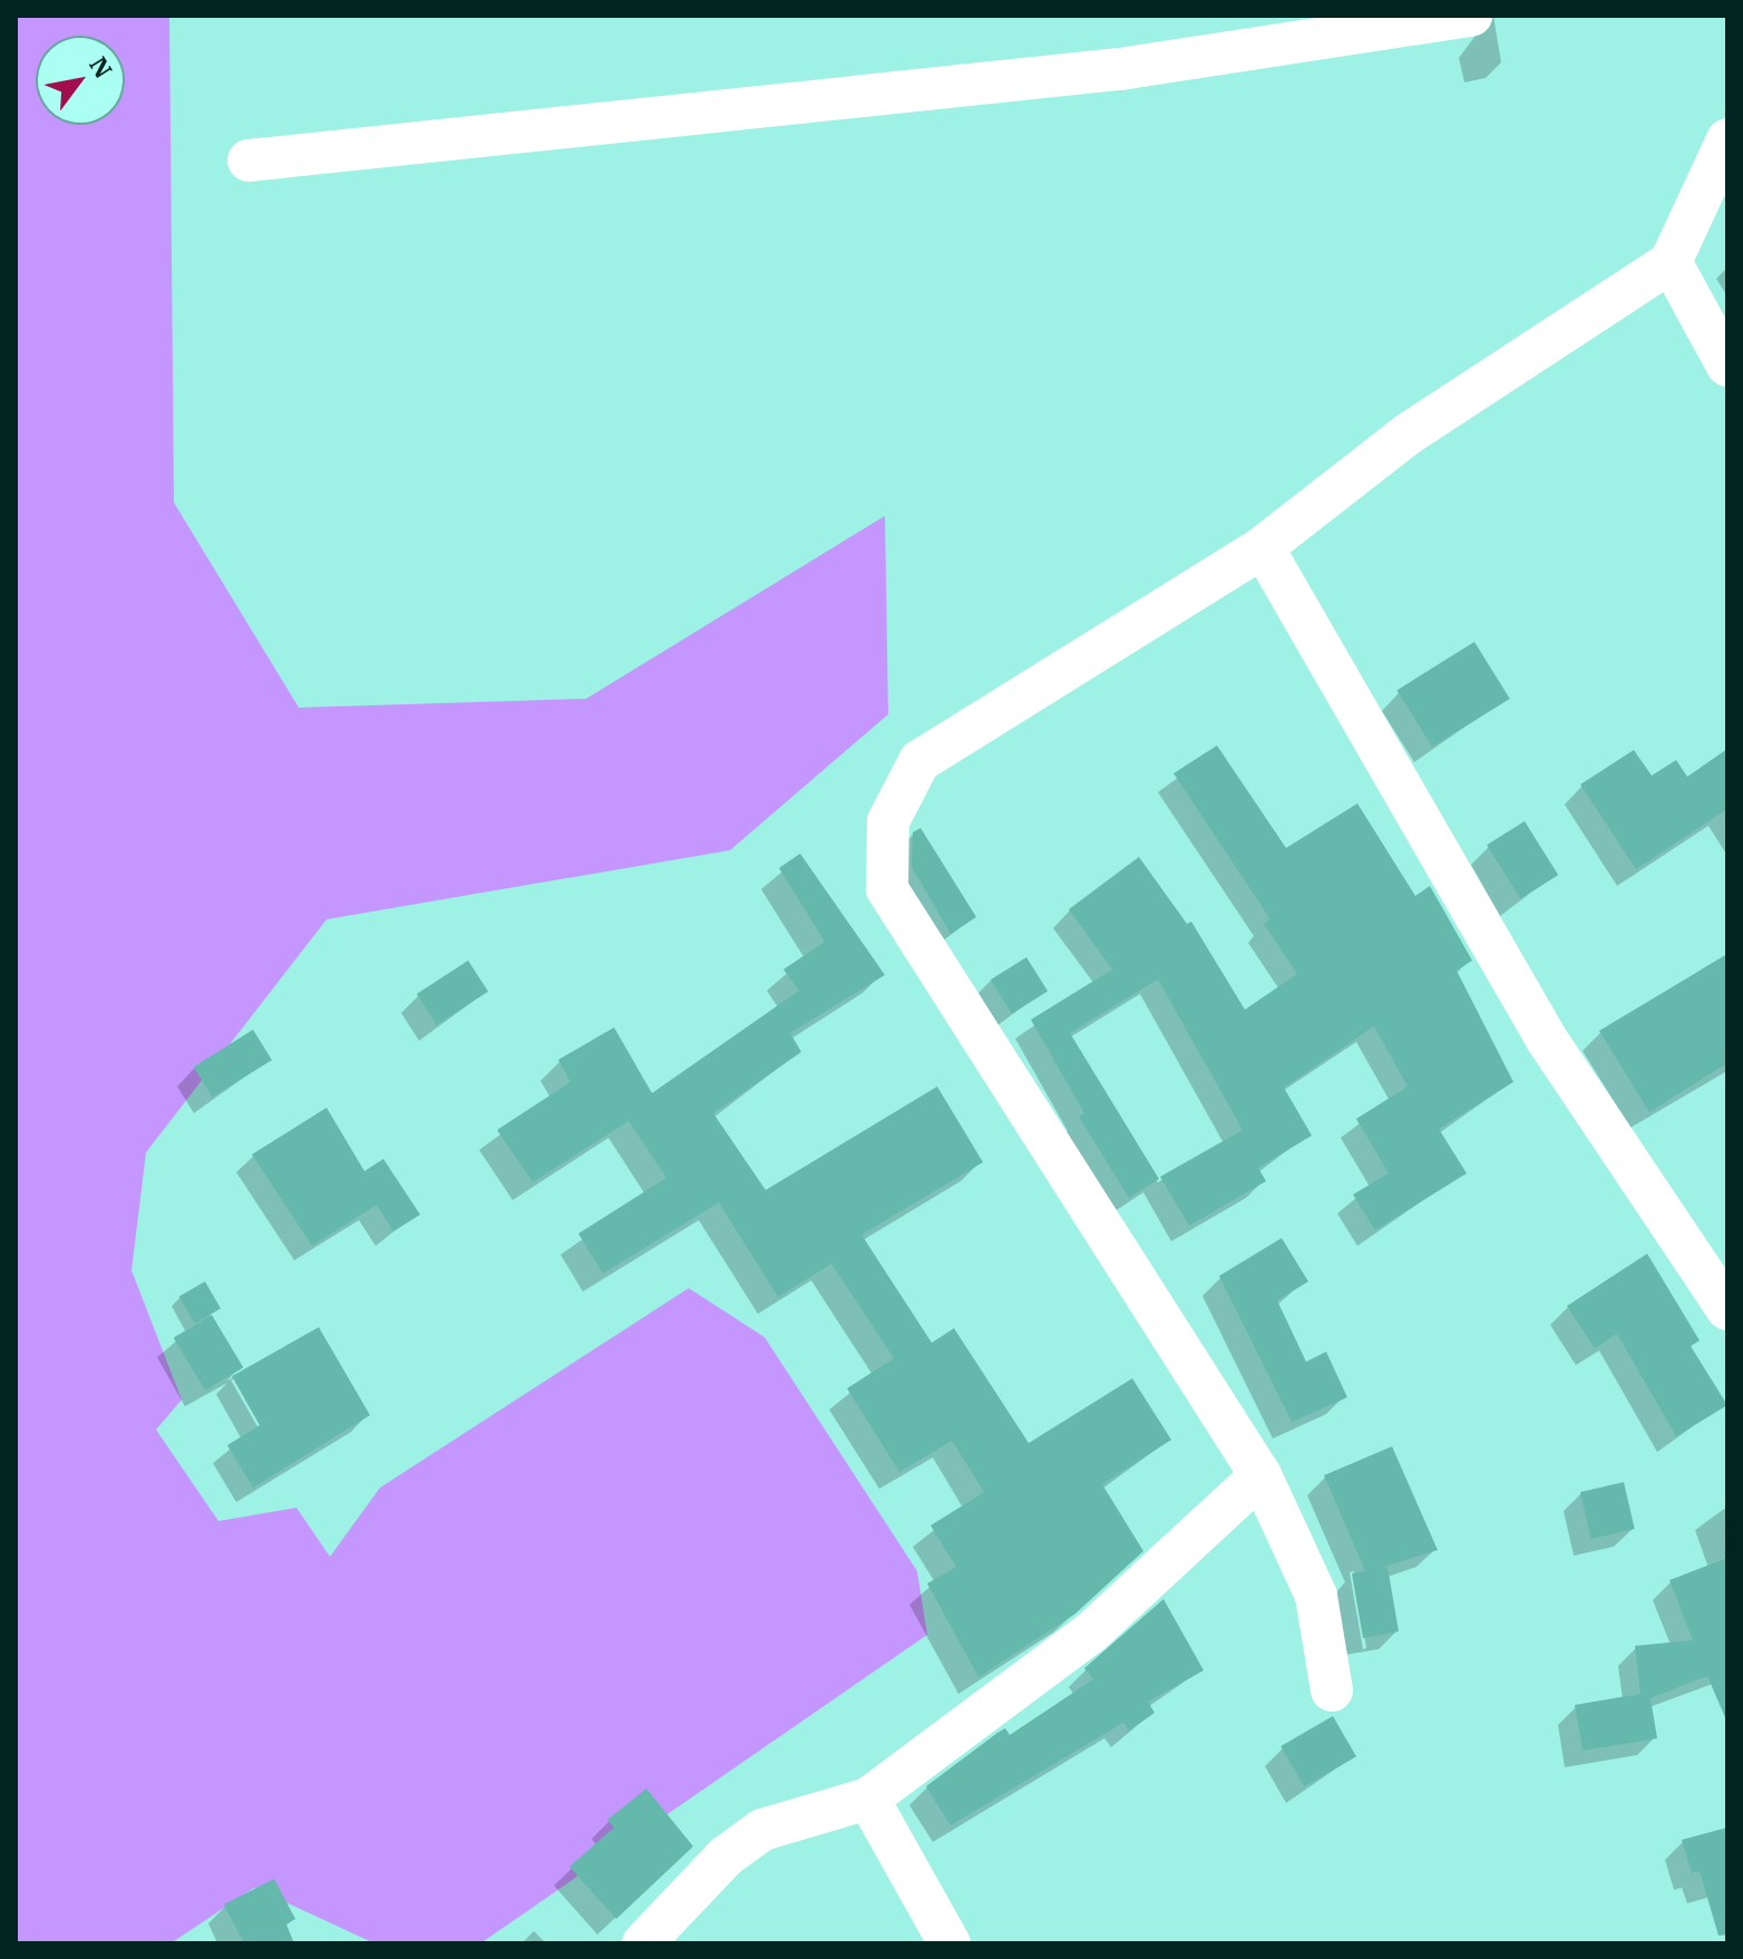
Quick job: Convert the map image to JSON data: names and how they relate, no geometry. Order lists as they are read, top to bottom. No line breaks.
{"north":"top right"}
